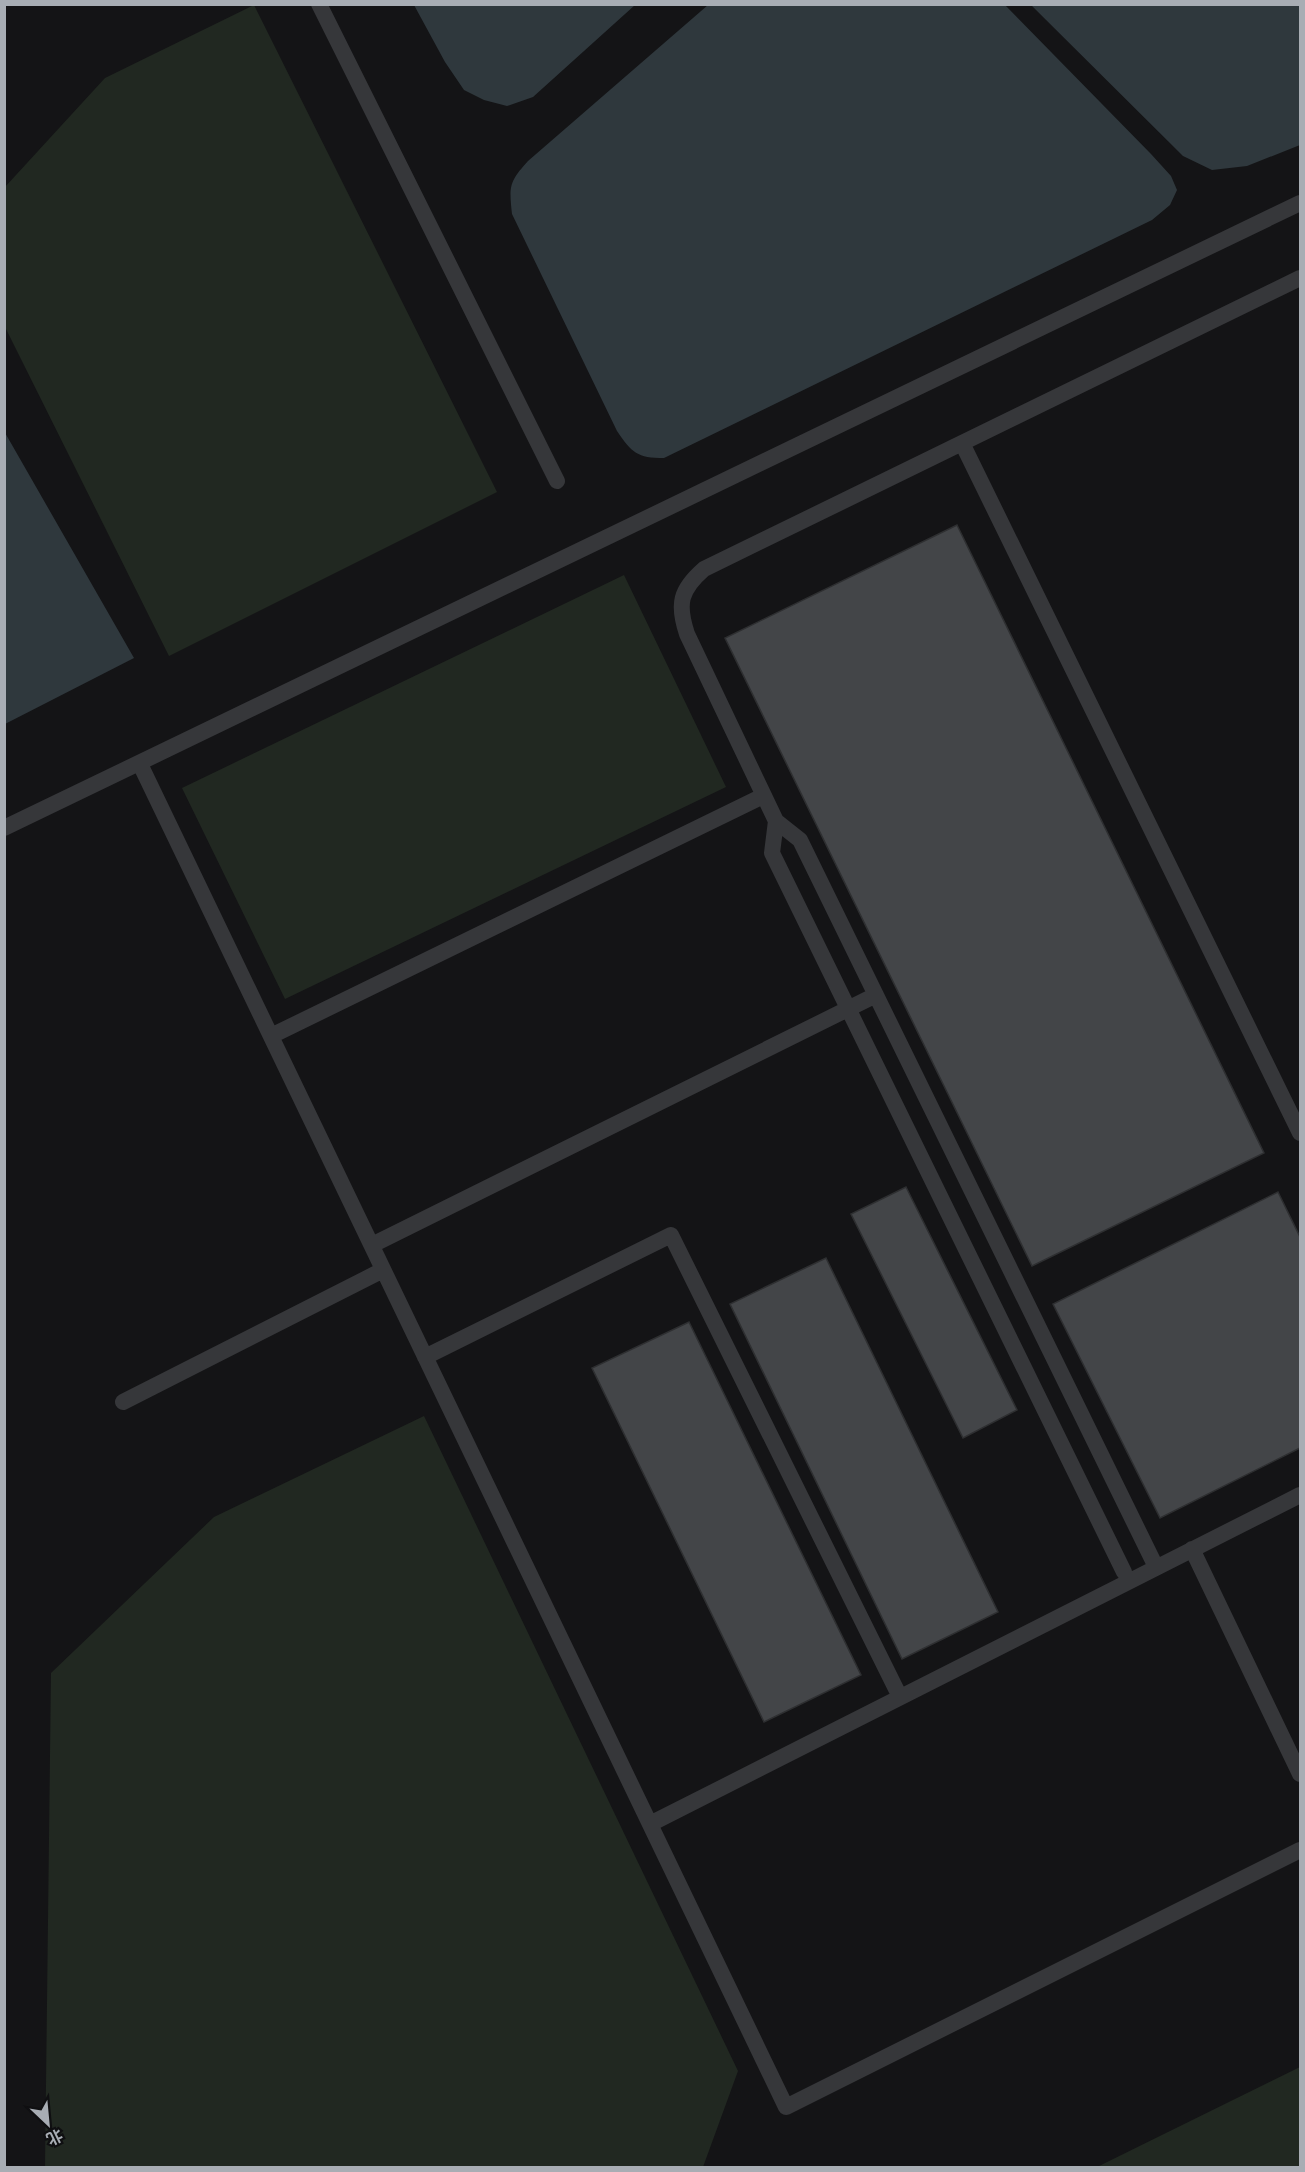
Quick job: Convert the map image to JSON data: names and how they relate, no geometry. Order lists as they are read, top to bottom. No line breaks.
{"north":"bottom right"}
